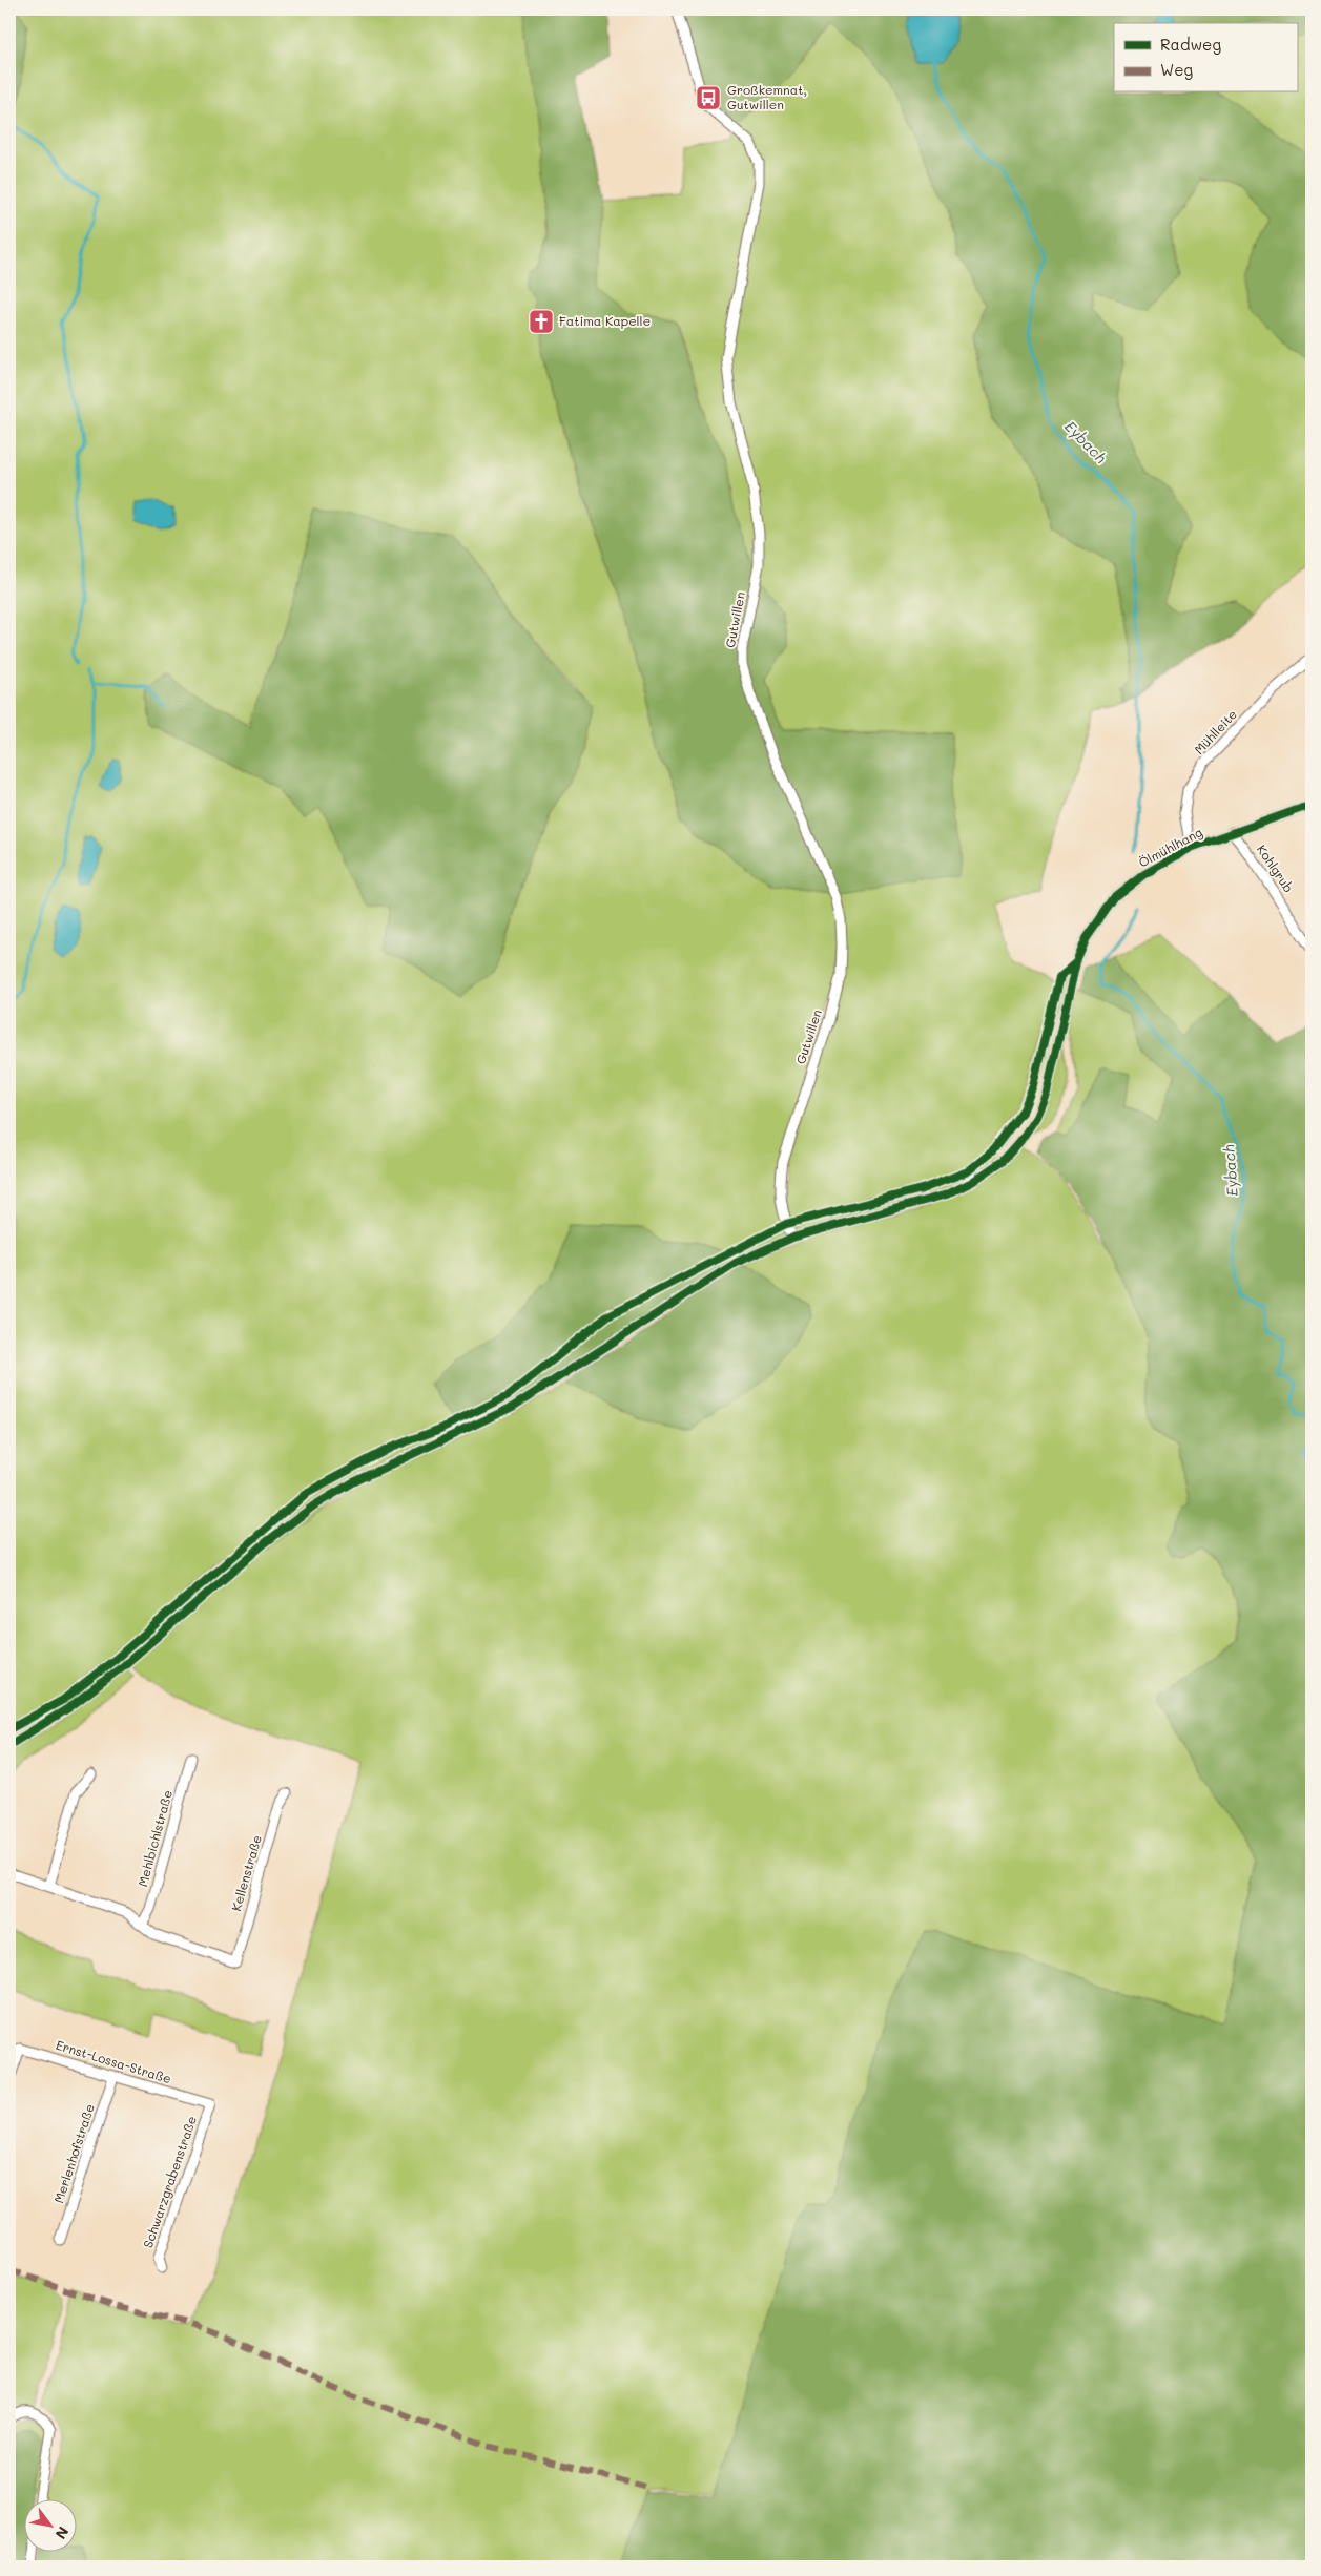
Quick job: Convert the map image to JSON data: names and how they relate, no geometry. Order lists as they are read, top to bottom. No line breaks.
{"streets":{"street":["Gutwillen","Mühlleite","Ölmühlhang","Kohlgrub","Mehlbichlstraße","Kellenstraße","Ernst-Lossa-Straße","Merlenhofstraße","Schwarzgrabenstraße"]},"crossings":[["Gutwillen","Ölmühlhang"],["Mühlleite","Ölmühlhang"],["Ölmühlhang","Kohlgrub"],["Mehlbichlstraße","Kellenstraße"],["Ernst-Lossa-Straße","Merlenhofstraße"],["Ernst-Lossa-Straße","Schwarzgrabenstraße"]],"water":["Eybach"],"places":{"bus stop":["Großkemnat, Gutwillen"],"church":["Fatima Kapelle"]},"legend":["Radweg","Weg"],"north":"bottom right"}
